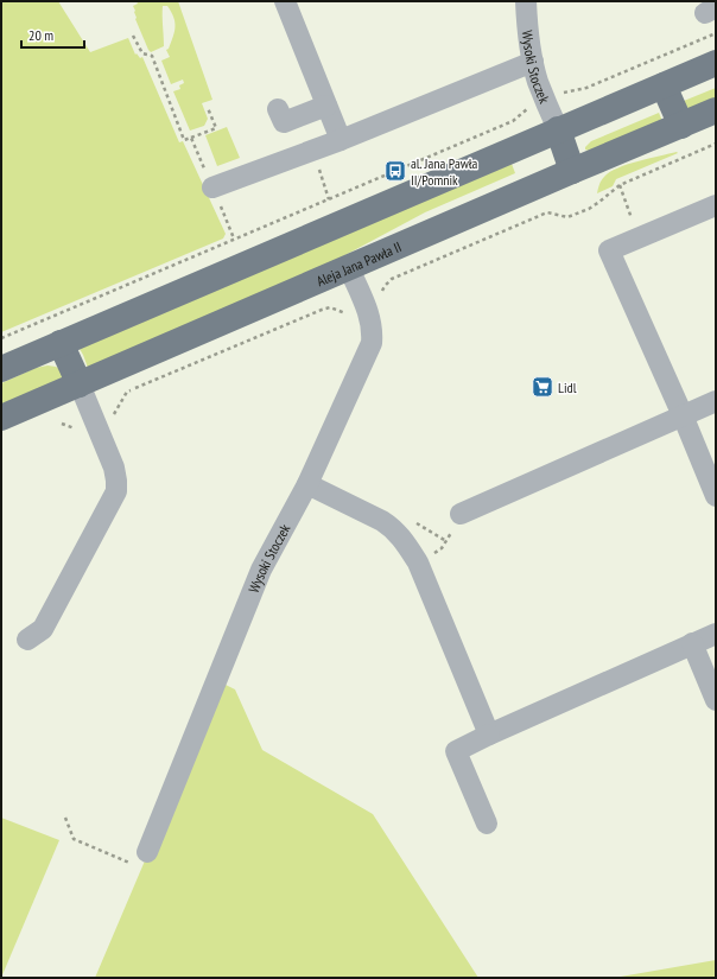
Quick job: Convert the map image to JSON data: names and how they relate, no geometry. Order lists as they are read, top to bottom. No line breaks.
{"streets":{"main road":["Aleja Jana Pawła II"],"street":["Wysoki Stoczek"]},"crossings":[["Wysoki Stoczek","Aleja Jana Pawła II"]],"places":{"bus stop":["al. Jana Pawła II/Pomnik"],"supermarket":["Lidl"]},"scale_bar":"20 m"}
